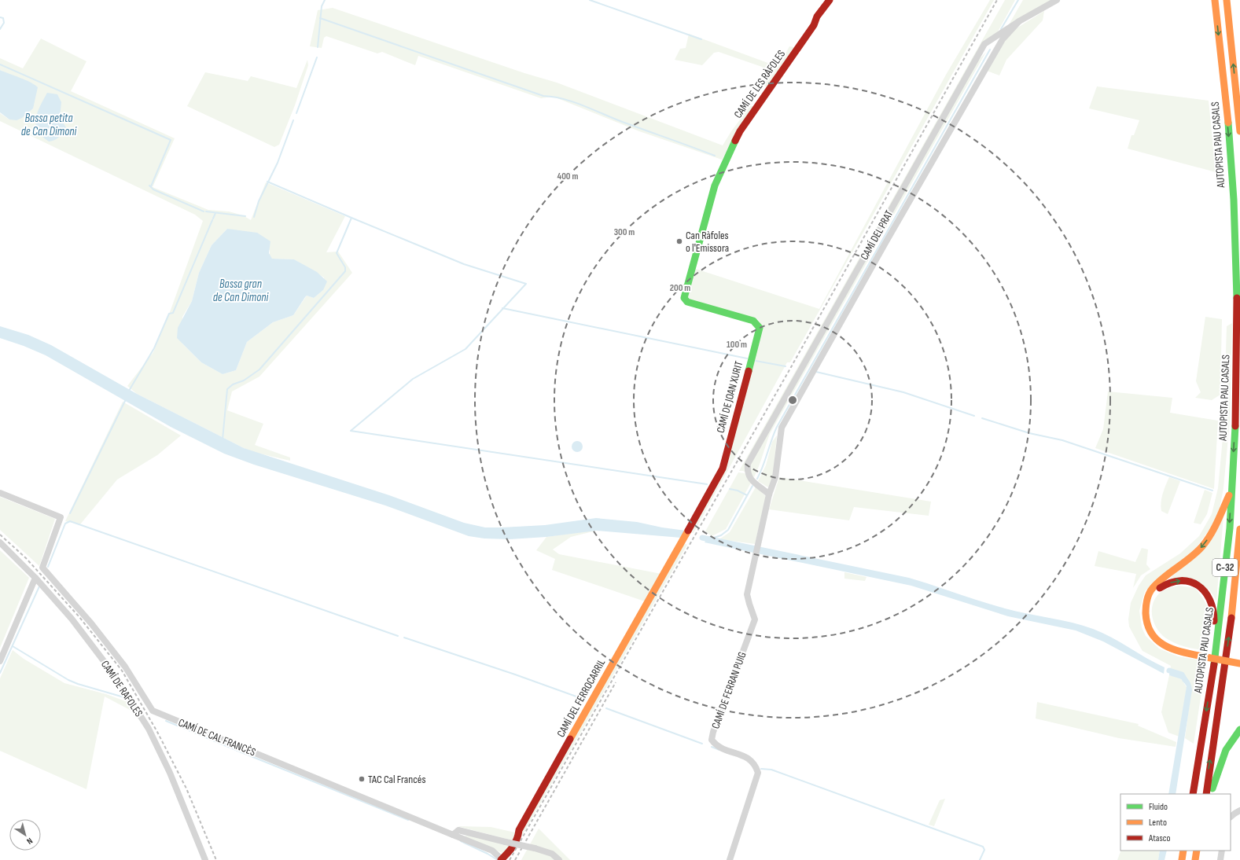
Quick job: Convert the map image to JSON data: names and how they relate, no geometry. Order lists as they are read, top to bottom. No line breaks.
{"streets":{"main road":["CAMÍ DE LES RÀFOLES","AUTOPISTA PAU CASALS","CAMÍ DE JOAN XURIT","C-32","CAMÍ DEL FERROCARRIL"],"street":["CAMÍ DEL PRAT","CAMÍ DE RAFOLES","CAMÍ DE FERRAN PUIG","CAMÍ DE CAL FRANCÈS"]},"crossings":[["CAMÍ DE LES RÀFOLES","CAMÍ DE JOAN XURIT"],["CAMÍ DEL PRAT","CAMÍ DE FERRAN PUIG"],["CAMÍ DE JOAN XURIT","CAMÍ DEL FERROCARRIL"],["CAMÍ DEL FERROCARRIL","CAMÍ DE CAL FRANCÈS"]],"water":["Bassa petita de Can Dimoni","Bassa gran de Can Dimoni"],"places":["Can Ràfoles o l'Emissora","TAC Cal Francés"],"legend":["Fluido","Lento","Atasco"],"north":"bottom right","rings":["400 m","300 m","200 m","100 m"]}
